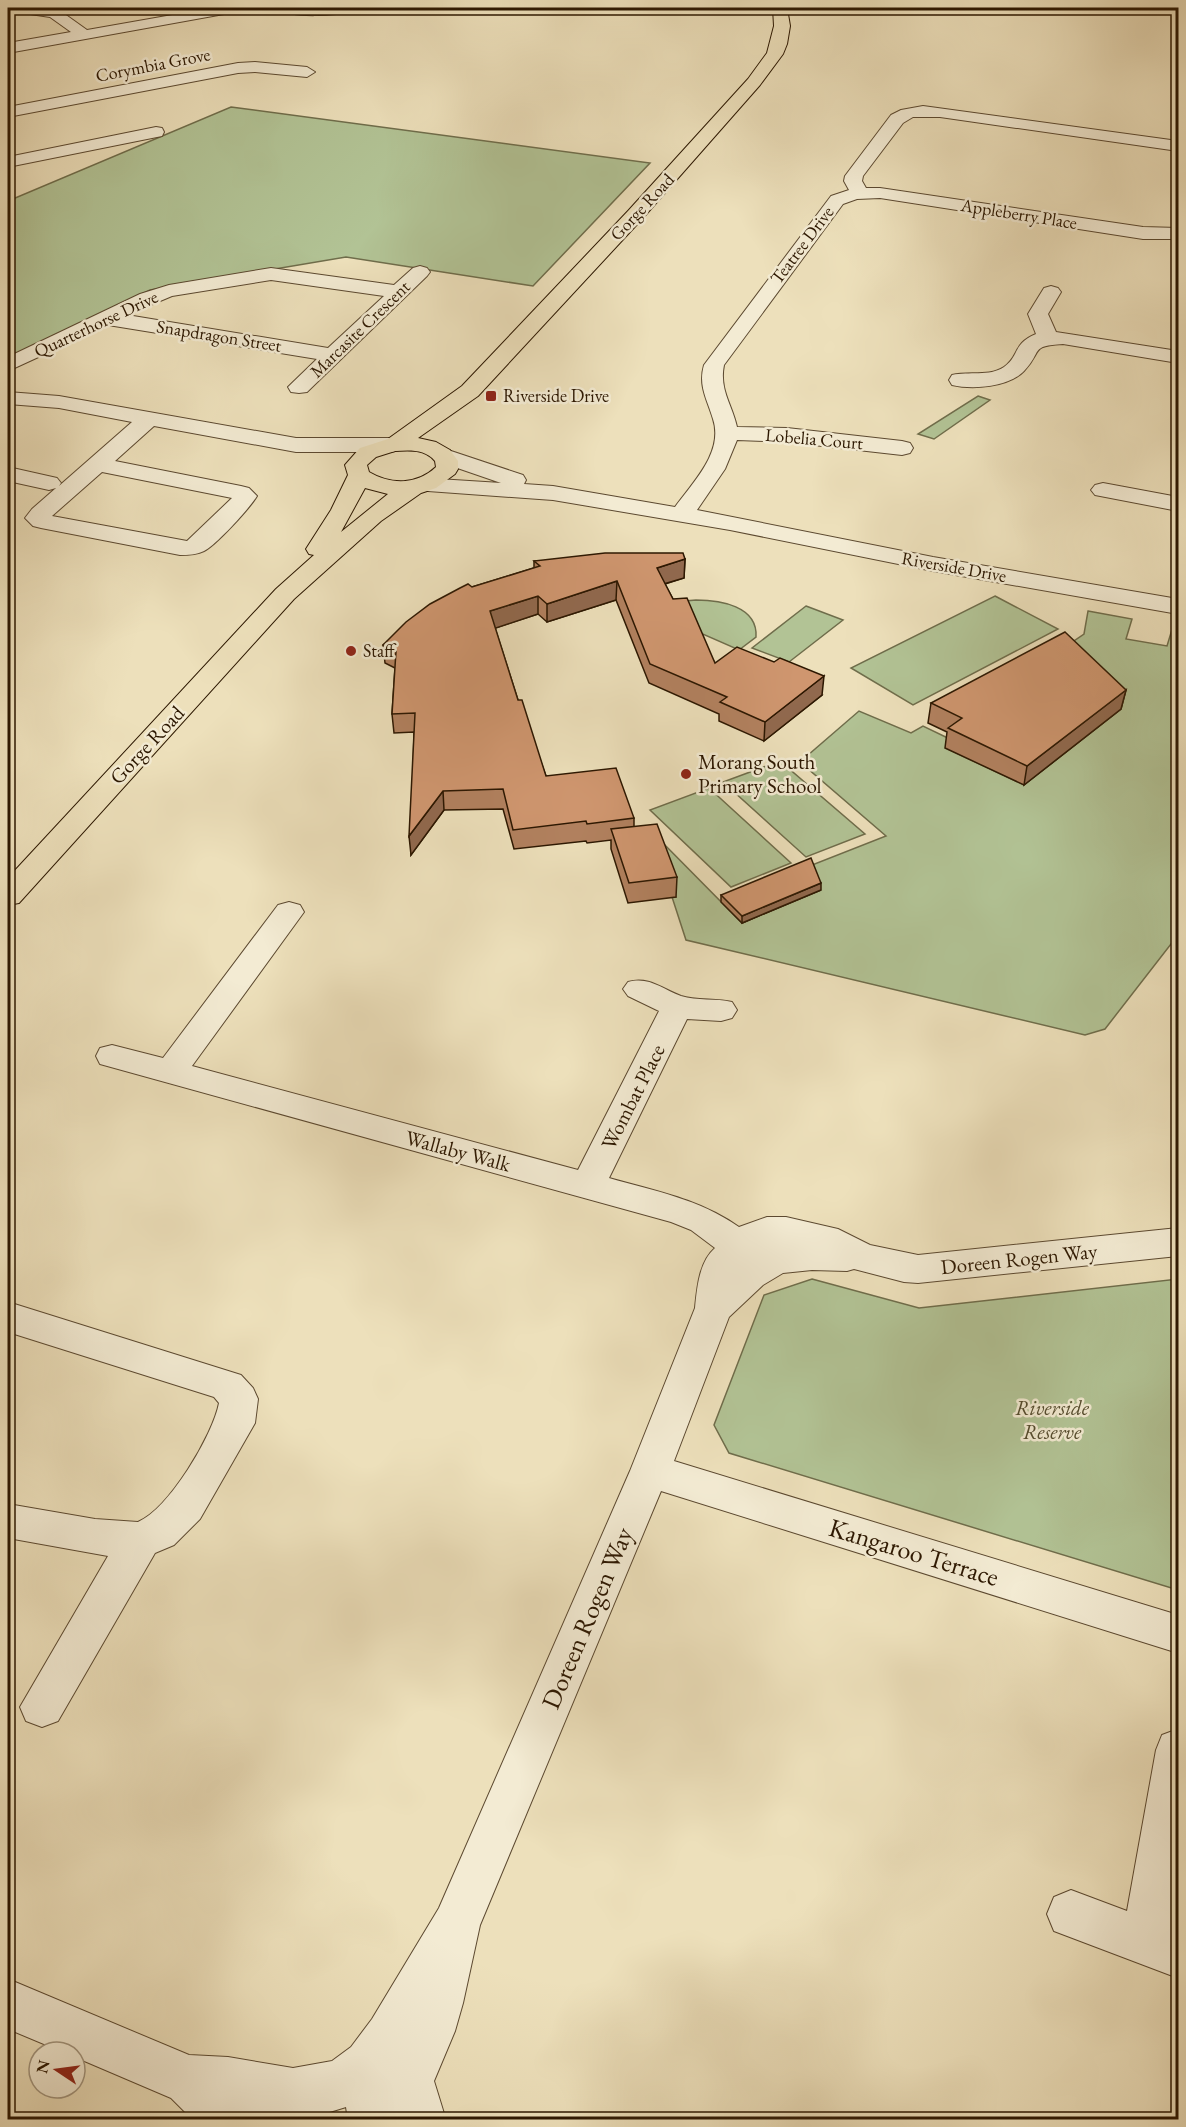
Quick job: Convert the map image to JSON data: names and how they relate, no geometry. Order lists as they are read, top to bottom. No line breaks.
{"streets":{"main road":["Gorge Road"],"street":["Corymbia Grove","Appleberry Place","Teatree Drive","Quarterhorse Drive","Marcasite Crescent","Snapdragon Street","Lobelia Court","Riverside Drive","Wombat Place","Wallaby Walk","Doreen Rogen Way","Kangaroo Terrace"]},"crossings":[["Gorge Road","Riverside Drive"],["Appleberry Place","Teatree Drive"],["Teatree Drive","Lobelia Court"],["Quarterhorse Drive","Marcasite Crescent"],["Quarterhorse Drive","Snapdragon Street"],["Marcasite Crescent","Snapdragon Street"],["Wombat Place","Wallaby Walk"],["Wallaby Walk","Doreen Rogen Way"],["Doreen Rogen Way","Kangaroo Terrace"]],"parks":["Riverside Reserve"],"places":{"transit":["Riverside Drive"],"other":["Staff","Morang South Primary School"]},"north":"left"}
